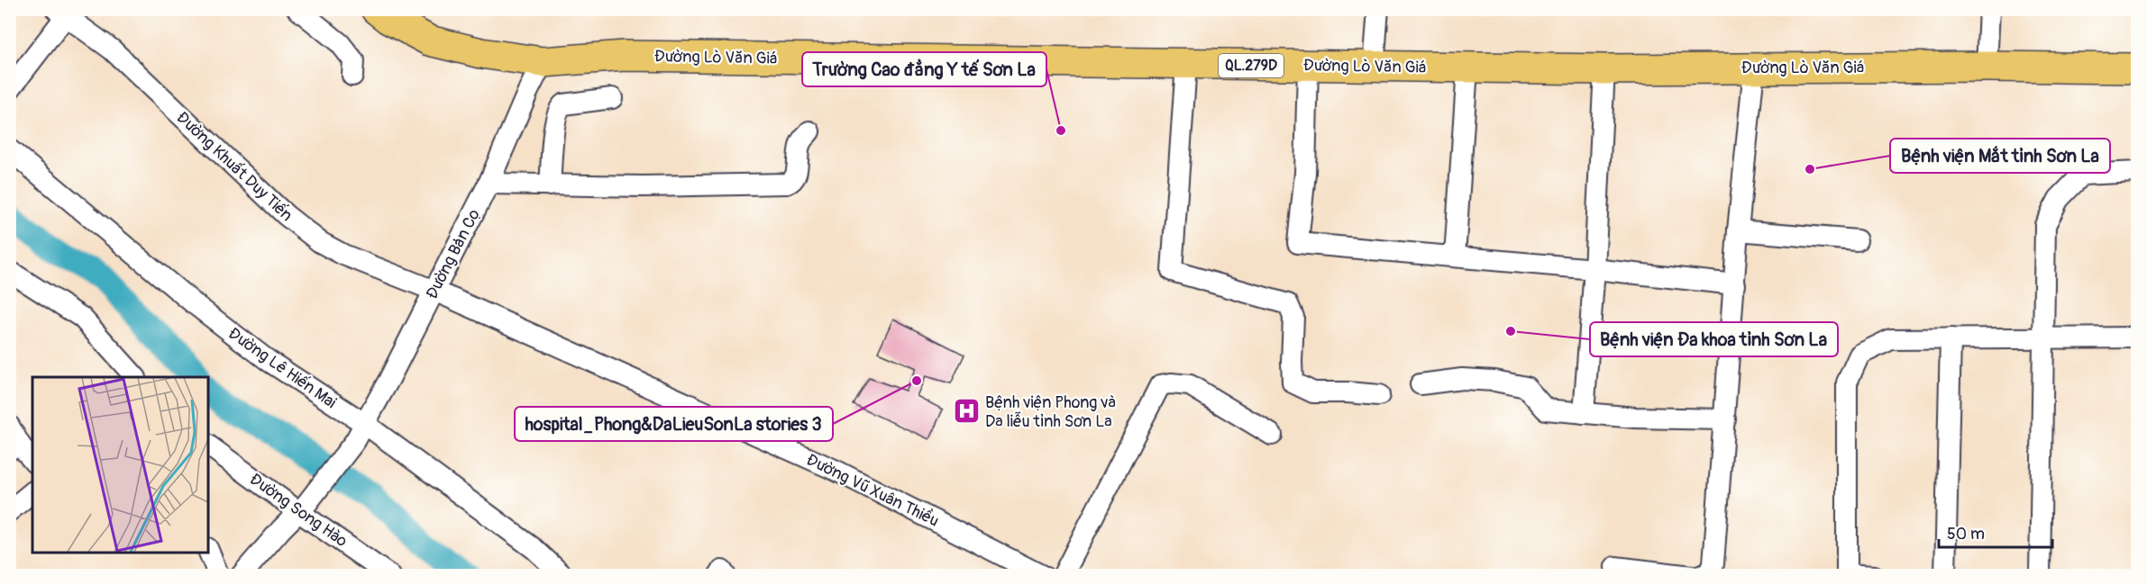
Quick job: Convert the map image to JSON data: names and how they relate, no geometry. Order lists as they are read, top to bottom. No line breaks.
{"streets":{"highway":["Đường Lò Văn Giá","QL.279D"],"street":["Đường Khuất Duy Tiến","Đường Bản Cọ","Đường Lê Hiến Mai","Đường Vũ Xuân Thiều","Đường Song Hào"]},"crossings":[["Đường Lò Văn Giá","Đường Bản Cọ"],["Đường Khuất Duy Tiến","Đường Bản Cọ"],["Đường Khuất Duy Tiến","Đường Vũ Xuân Thiều"],["Đường Bản Cọ","Đường Lê Hiến Mai"],["Đường Bản Cọ","Đường Vũ Xuân Thiều"],["Đường Bản Cọ","Đường Song Hào"]],"places":{"other":["Trường Cao đẳng Y tế Sơn La","Bệnh viện Mắt tỉnh Sơn La","Bệnh viện Đa khoa tỉnh Sơn La","hospital_Phong&DaLieuSonLa stories 3"],"hospital":["Bệnh viện Phong và Da liễu tỉnh Sơn La"]},"scale_bar":"50 m"}
